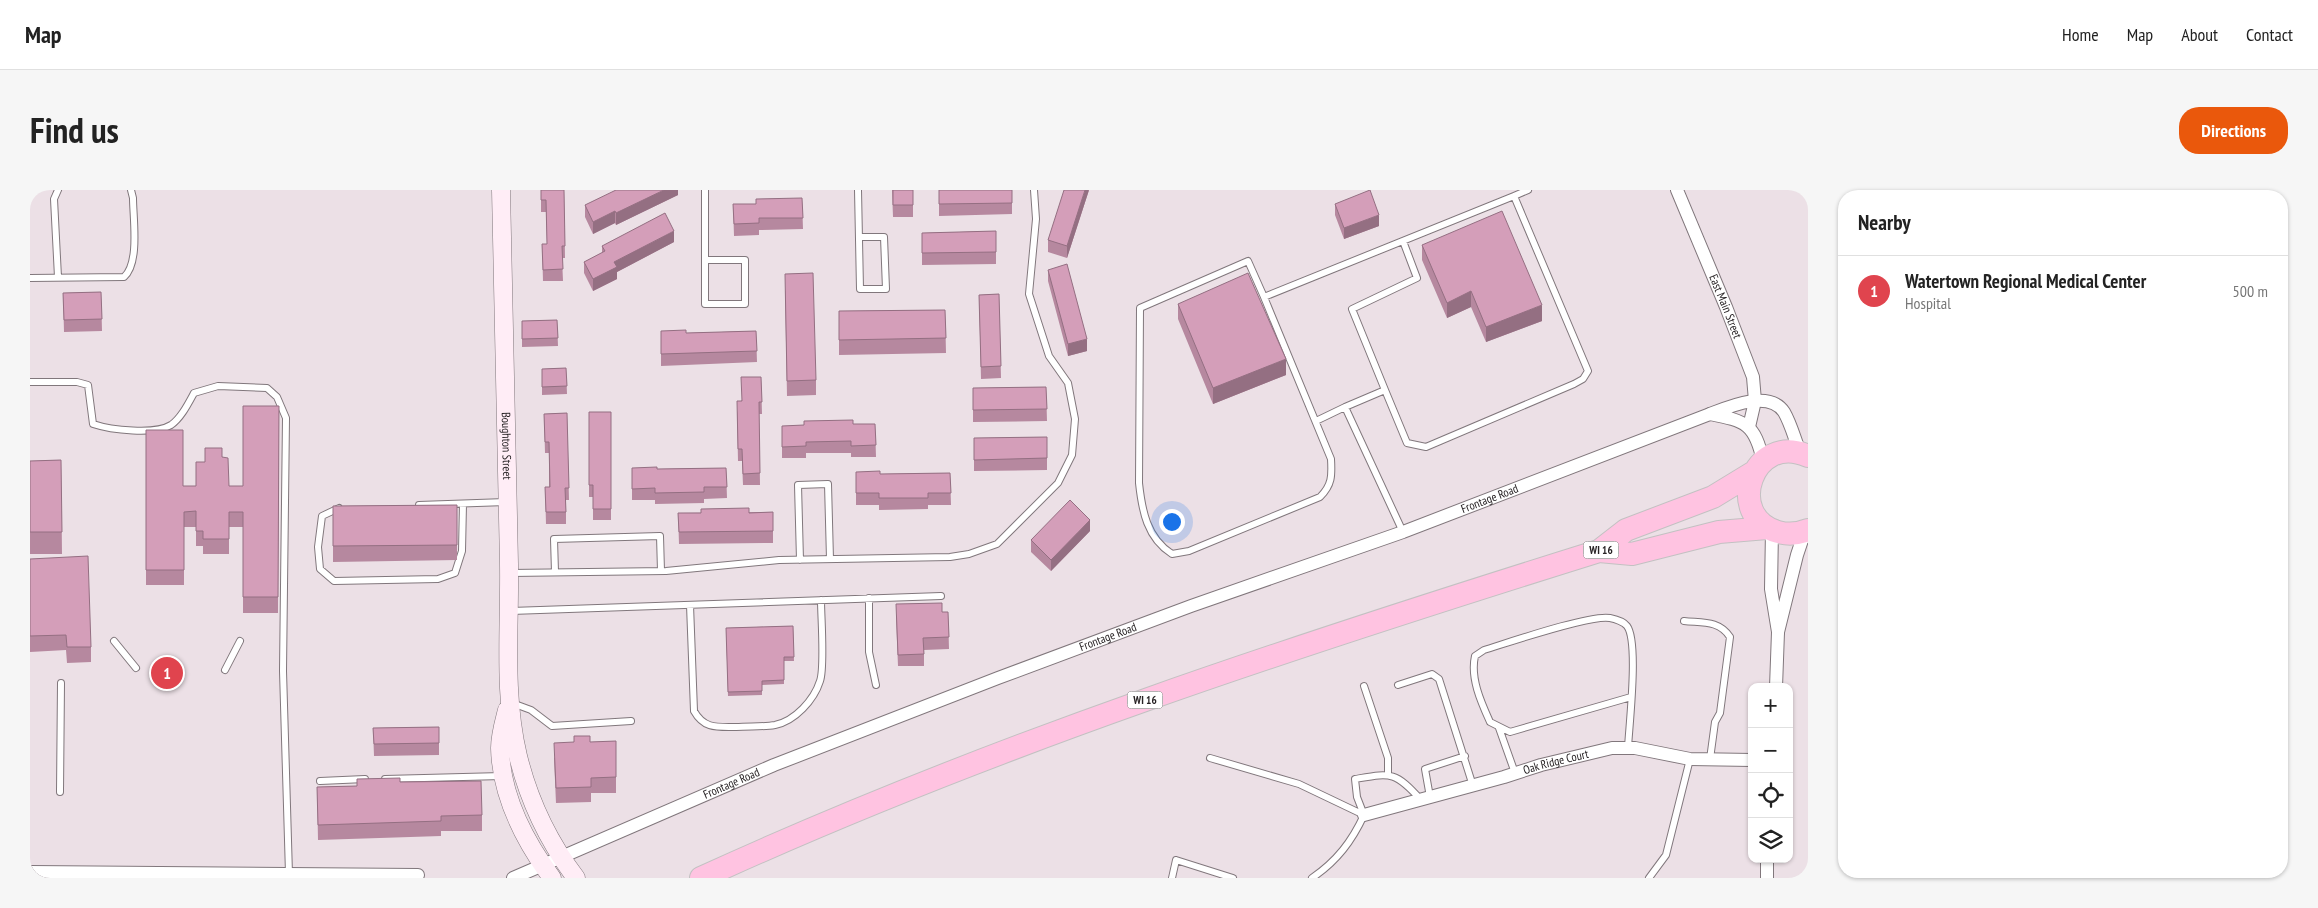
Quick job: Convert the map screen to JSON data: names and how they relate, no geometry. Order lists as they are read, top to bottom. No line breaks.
{"streets":{"highway":["WI 16"],"street":["East Main Street","Boughton Street","Frontage Road","Oak Ridge Court"]},"crossings":[["East Main Street","Frontage Road"],["Boughton Street","Frontage Road"]],"page":{"header":"Map","nav":["Home","Map","About","Contact"],"title":"Find us","buttons":"Directions","heading":"Nearby","list":[{"mark":"1","name":"Watertown Regional Medical Center","note":"Hospital","value":"500 m"}],"pins":"1","map_buttons":["+","−"]}}
